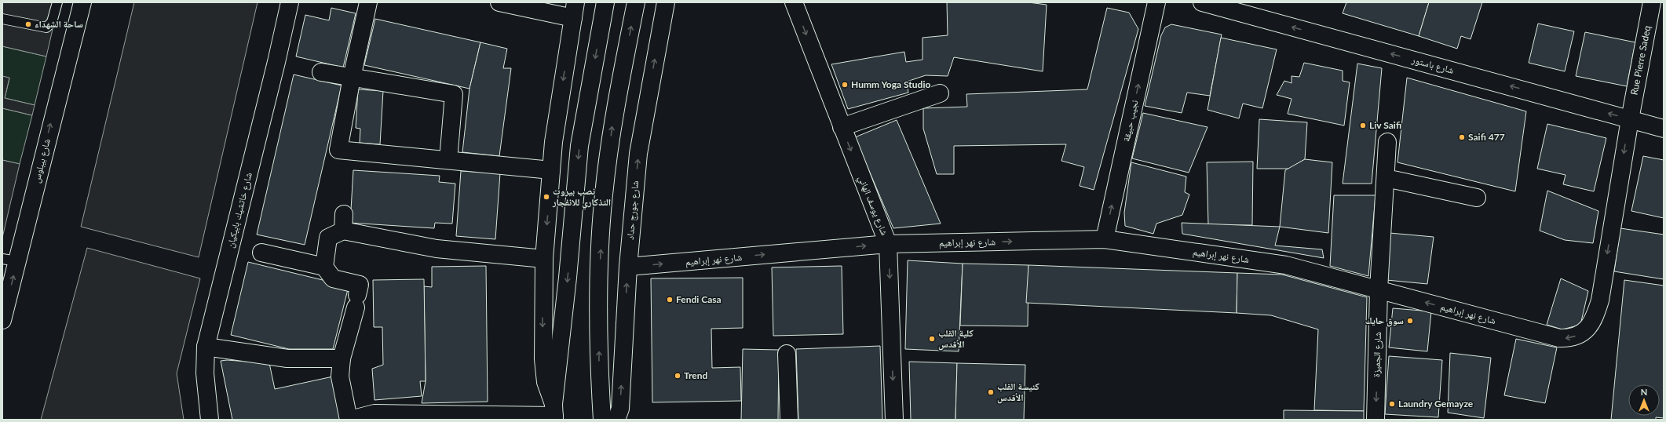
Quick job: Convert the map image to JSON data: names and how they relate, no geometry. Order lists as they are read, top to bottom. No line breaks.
{"streets":{"street":["Rue Pierre Sadeq","شارع باستور","نجيب حبيقة","شارع بيبلوس","شارع يوسف الهاني","شارع خاتشيك بابيكيان","شارع جورج حداد","شارع نهر إبراهيم","شارع الجميزة"]},"crossings":[["Rue Pierre Sadeq","شارع باستور"],["Rue Pierre Sadeq","شارع نهر إبراهيم"],["شارع باستور","شارع نهر إبراهيم"],["نجيب حبيقة","شارع نهر إبراهيم"],["شارع يوسف الهاني","شارع نهر إبراهيم"],["شارع جورج حداد","شارع نهر إبراهيم"],["شارع نهر إبراهيم","شارع الجميزة"]],"one_way":["شارع باستور","نجيب حبيقة","شارع بيبلوس","شارع يوسف الهاني","شارع الجميزة"],"places":["ساحة الشهداء","Humm Yoga Studio","Liv Saifi","Saifi 477","نصب بيروت التذكاري للانفجار","Fendi Casa","سوق حايك","كلية القلب الأقدس","Trend","كنيسة القلب الأقدس","Laundry Gemayze"],"north":"top"}
